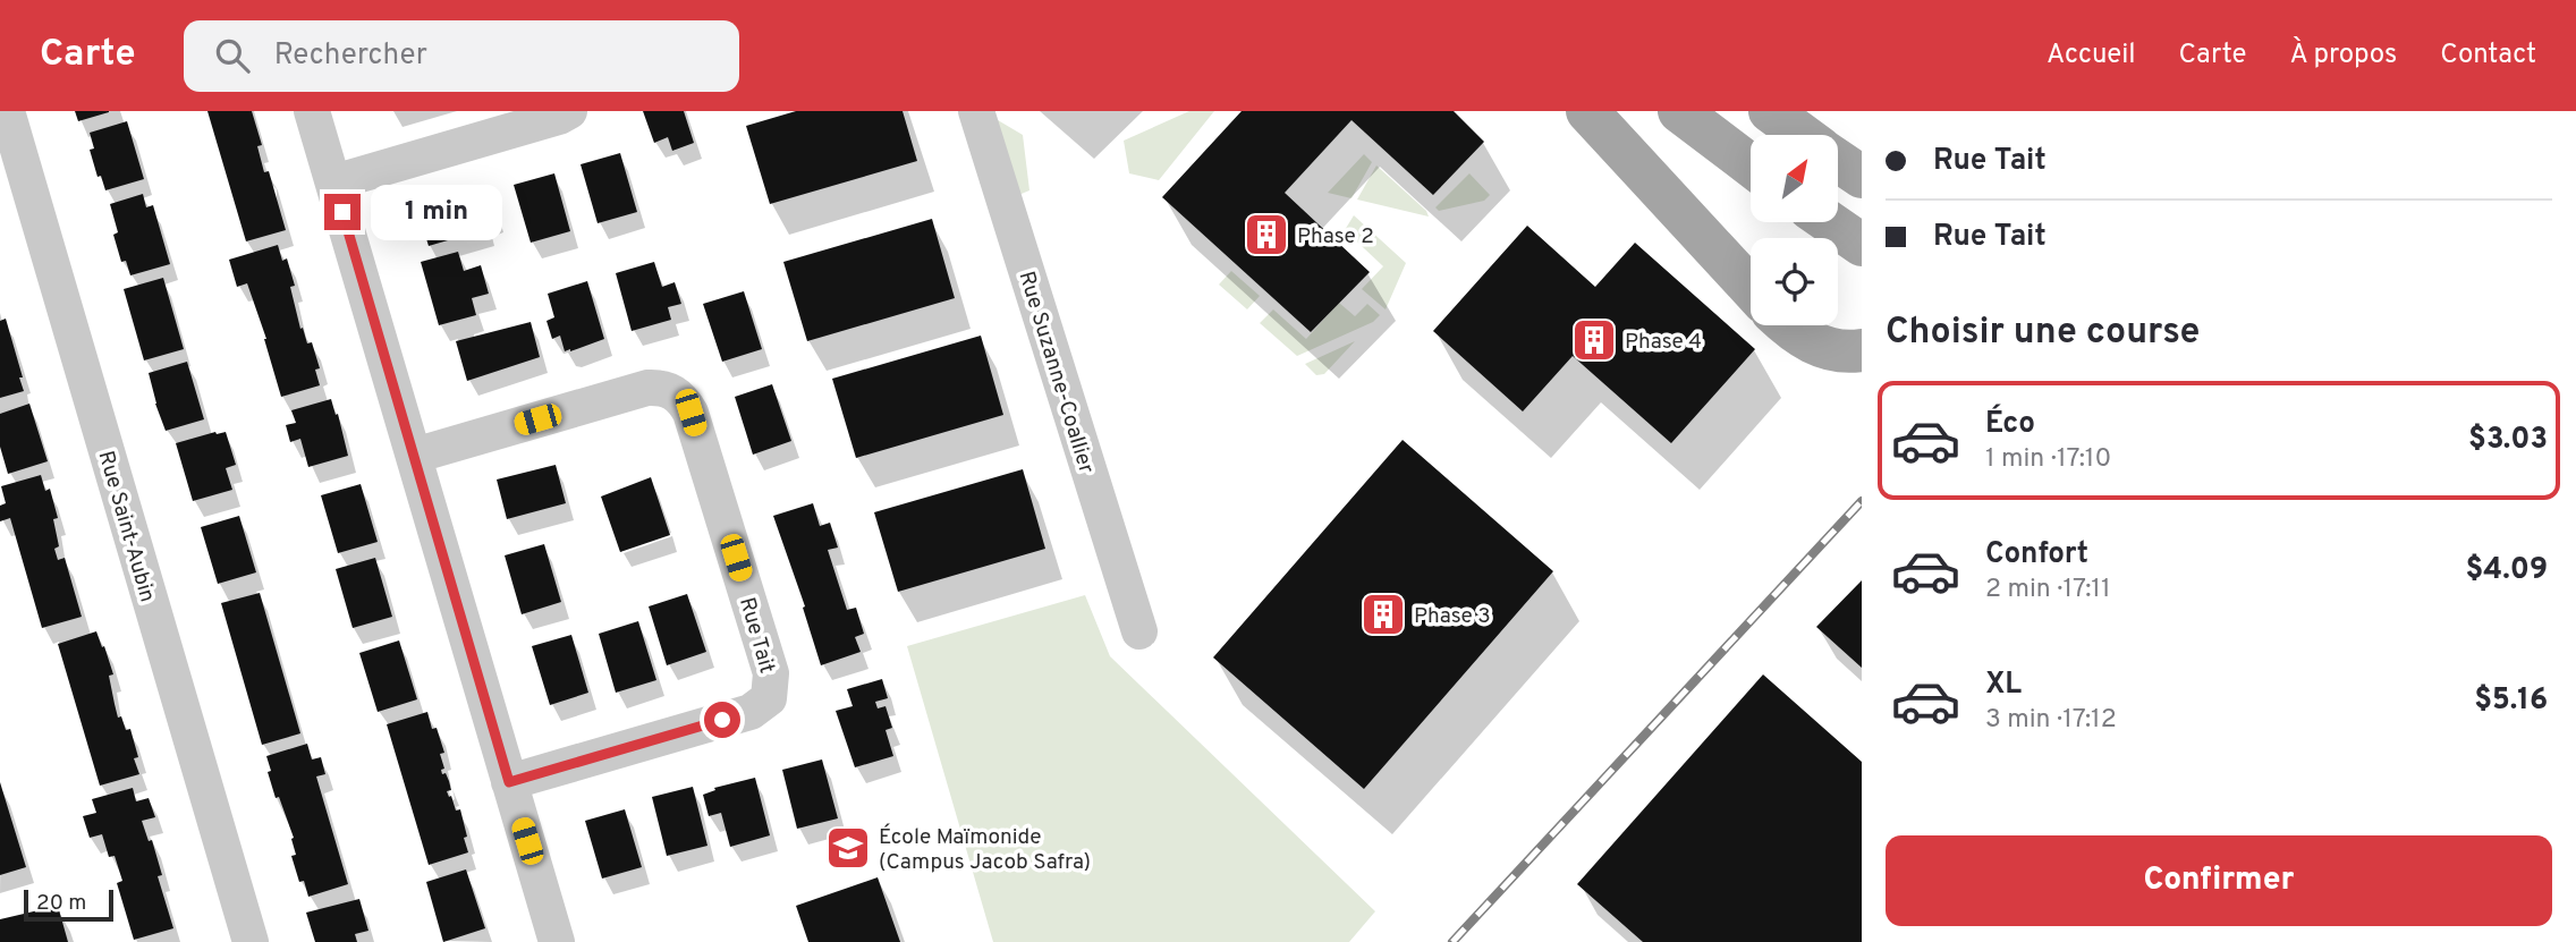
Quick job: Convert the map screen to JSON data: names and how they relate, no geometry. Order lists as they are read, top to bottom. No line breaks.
{"streets":{"street":["Rue Suzanne-Coallier","Rue Saint-Aubin","Rue Tait"]},"places":{"building":["Phase 2","Phase 4","Phase 3"],"school or university":["École Maïmonide (Campus Jacob Safra)"]},"scale_bar":"20 m","north":"top right","page":{"header":"Carte","search":"Rechercher","nav":["Accueil","Carte","À propos","Contact"],"banner":["Rue Tait","Rue Tait"],"bubble":"1 min","heading":"Choisir une course","list":[{"name":"Éco","note":"1 min · 17:10","value":"$3.03"},{"name":"Confort","note":"2 min · 17:11","value":"$4.09"},{"name":"XL","note":"3 min · 17:12","value":"$5.16"}],"buttons":"Confirmer","scale":"20 m"}}
